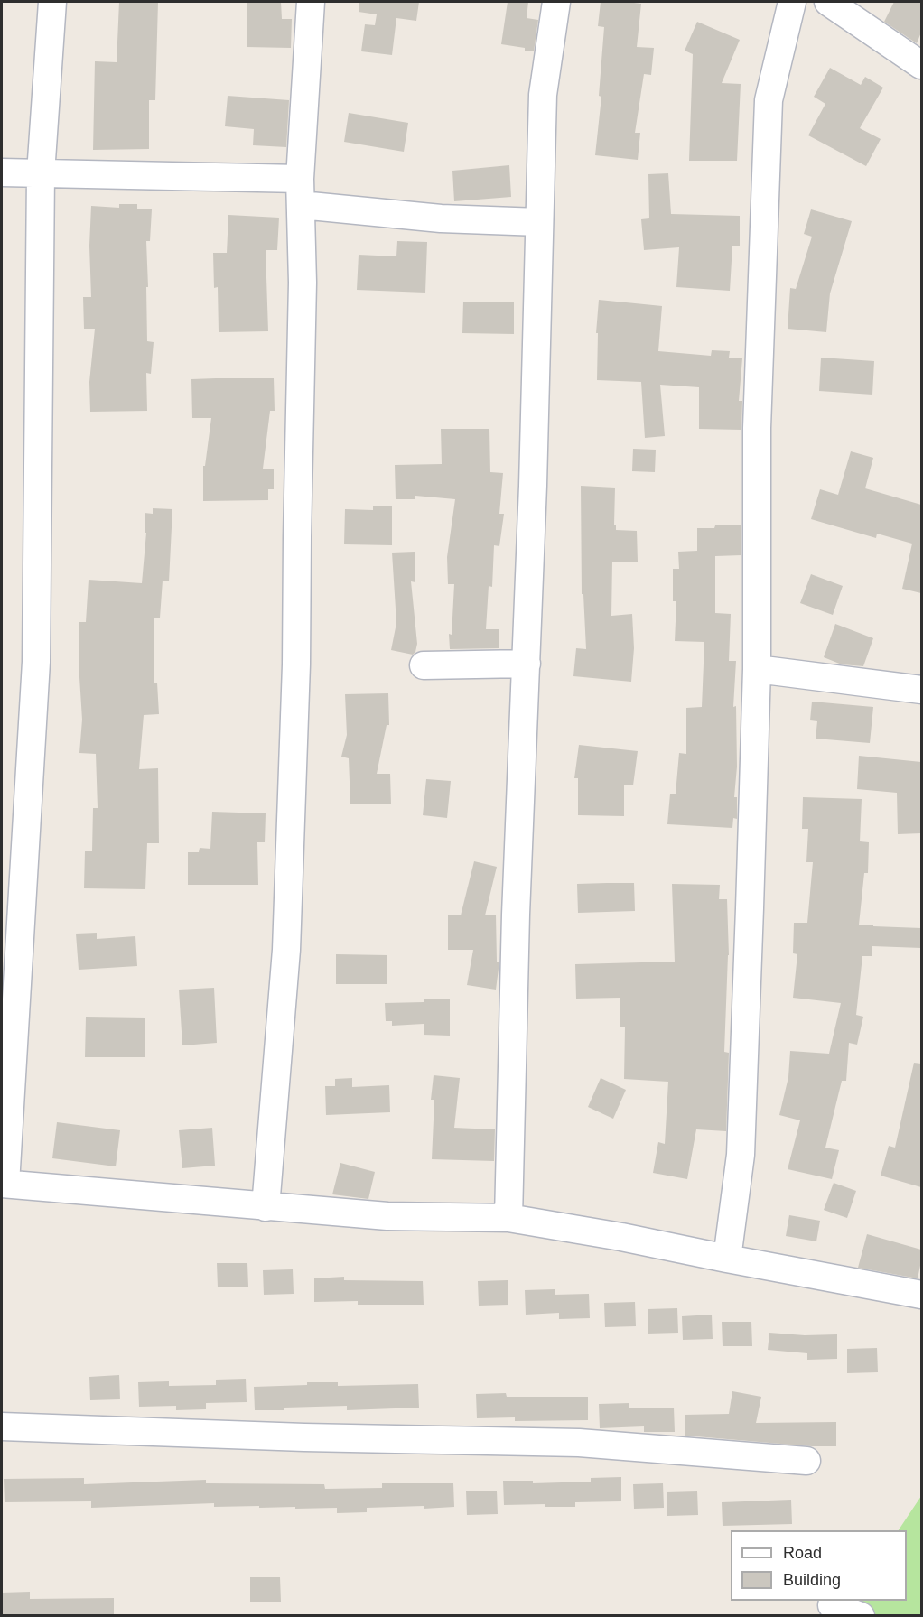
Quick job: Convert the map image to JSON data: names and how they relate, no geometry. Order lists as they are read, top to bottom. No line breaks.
{"legend":["Road","Building"]}
